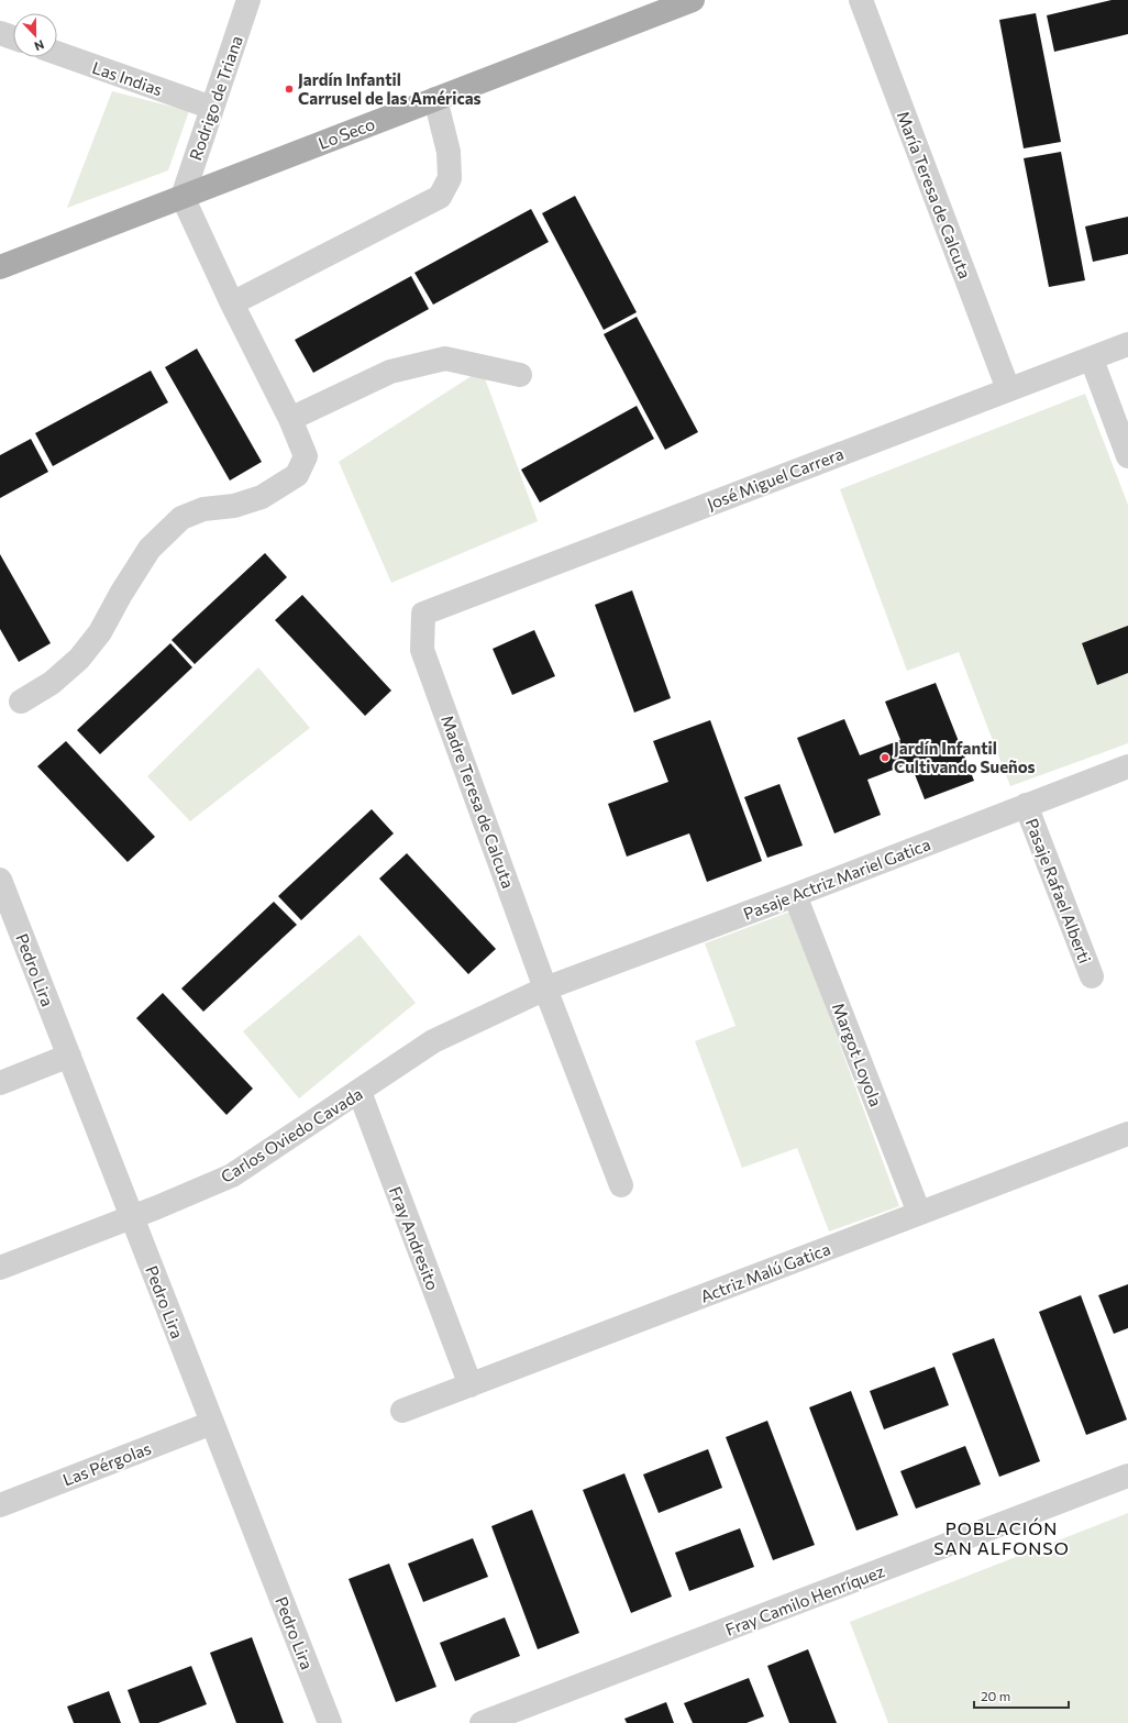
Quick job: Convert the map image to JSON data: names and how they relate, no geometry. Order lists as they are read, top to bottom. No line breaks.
{"streets":{"main road":["Lo Seco"],"street":["Las Indias","Rodrigo de Triana","María Teresa de Calcuta","José Miguel Carrera","Madre Teresa de Calcuta","Pasaje Actriz Mariel Gatica","Pasaje Rafael Alberti","Pedro Lira","Margot Loyola","Carlos Oviedo Cavada","Fray Andresito","Actriz Malú Gatica","Las Pérgolas","Fray Camilo Henríquez"]},"crossings":[["Las Indias","Rodrigo de Triana"],["Rodrigo de Triana","Lo Seco"],["María Teresa de Calcuta","José Miguel Carrera"],["José Miguel Carrera","Madre Teresa de Calcuta"],["Madre Teresa de Calcuta","Pasaje Actriz Mariel Gatica"],["Madre Teresa de Calcuta","Carlos Oviedo Cavada"],["Pasaje Actriz Mariel Gatica","Pasaje Rafael Alberti"],["Pasaje Actriz Mariel Gatica","Margot Loyola"],["Pasaje Actriz Mariel Gatica","Carlos Oviedo Cavada"],["Pedro Lira","Carlos Oviedo Cavada"],["Pedro Lira","Las Pérgolas"],["Margot Loyola","Actriz Malú Gatica"],["Carlos Oviedo Cavada","Fray Andresito"],["Fray Andresito","Actriz Malú Gatica"]],"districts":["POBLACIÓN SAN ALFONSO"],"places":["Jardín Infantil Carrusel de las Américas","Jardín Infantil Cultivando Sueños"],"scale_bar":"20 m","north":"bottom"}
